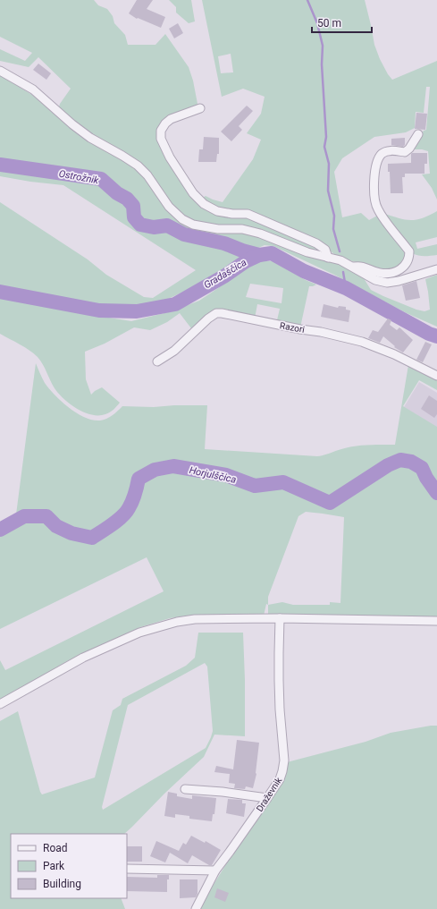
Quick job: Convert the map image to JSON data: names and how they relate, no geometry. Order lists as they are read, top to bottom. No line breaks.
{"streets":{"street":["Razori","Draževnik"]},"water":["Ostrožnik","Gradaščica","Horjulščica"],"legend":["Road","Park","Building"],"scale_bar":"50 m"}
